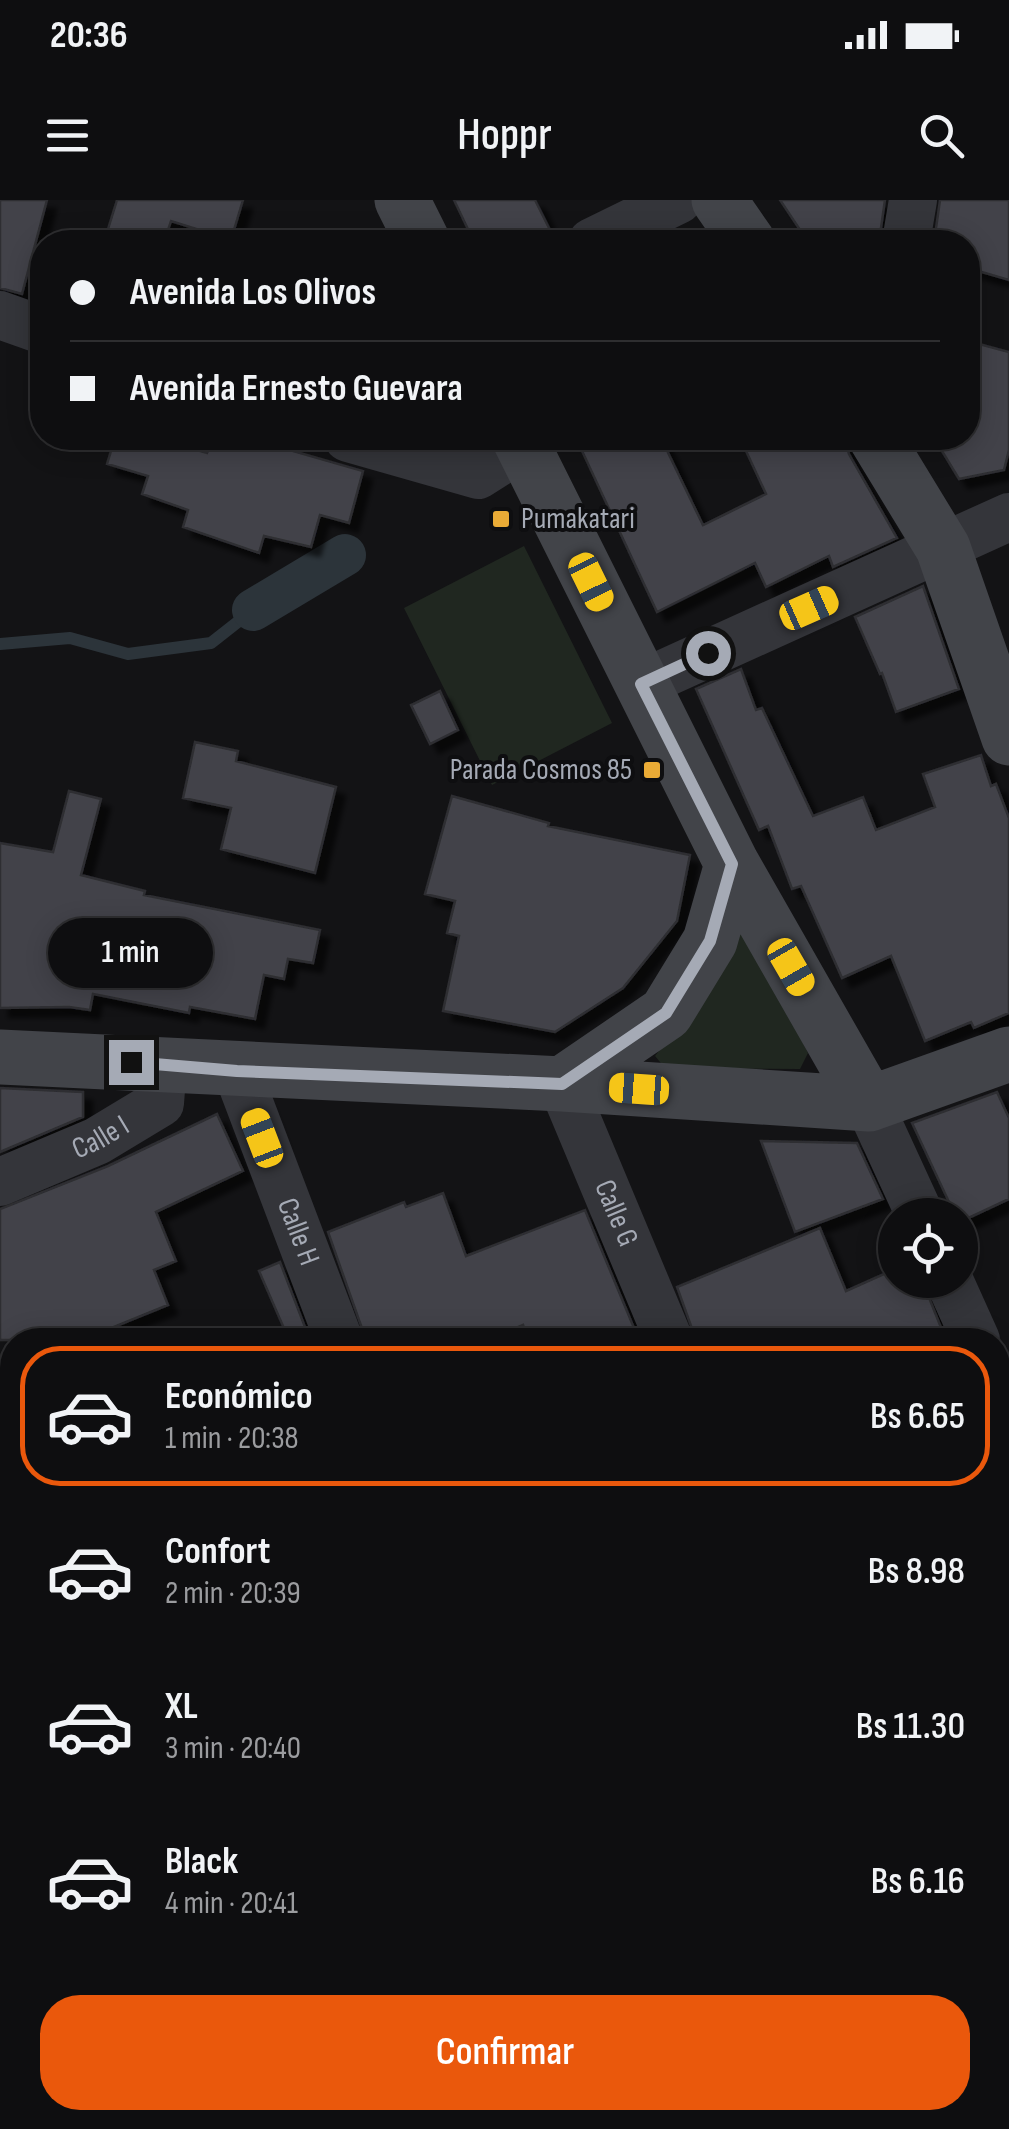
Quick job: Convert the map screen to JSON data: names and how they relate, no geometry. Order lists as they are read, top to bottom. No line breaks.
{"streets":{"street":["Calle I","Calle G","Calle H"]},"places":{"transit":["Pumakatari","Parada Cosmos 85"]},"page":{"status":"20:36","header":"Hoppr","banner":["Avenida Los Olivos","Avenida Ernesto Guevara"],"bubble":"1 min","list":[{"name":"Económico","note":"1 min · 20:38","value":"Bs 6.65"},{"name":"Confort","note":"2 min · 20:39","value":"Bs 8.98"},{"name":"XL","note":"3 min · 20:40","value":"Bs 11.30"},{"name":"Black","note":"4 min · 20:41","value":"Bs 6.16"}],"buttons":"Confirmar"}}
